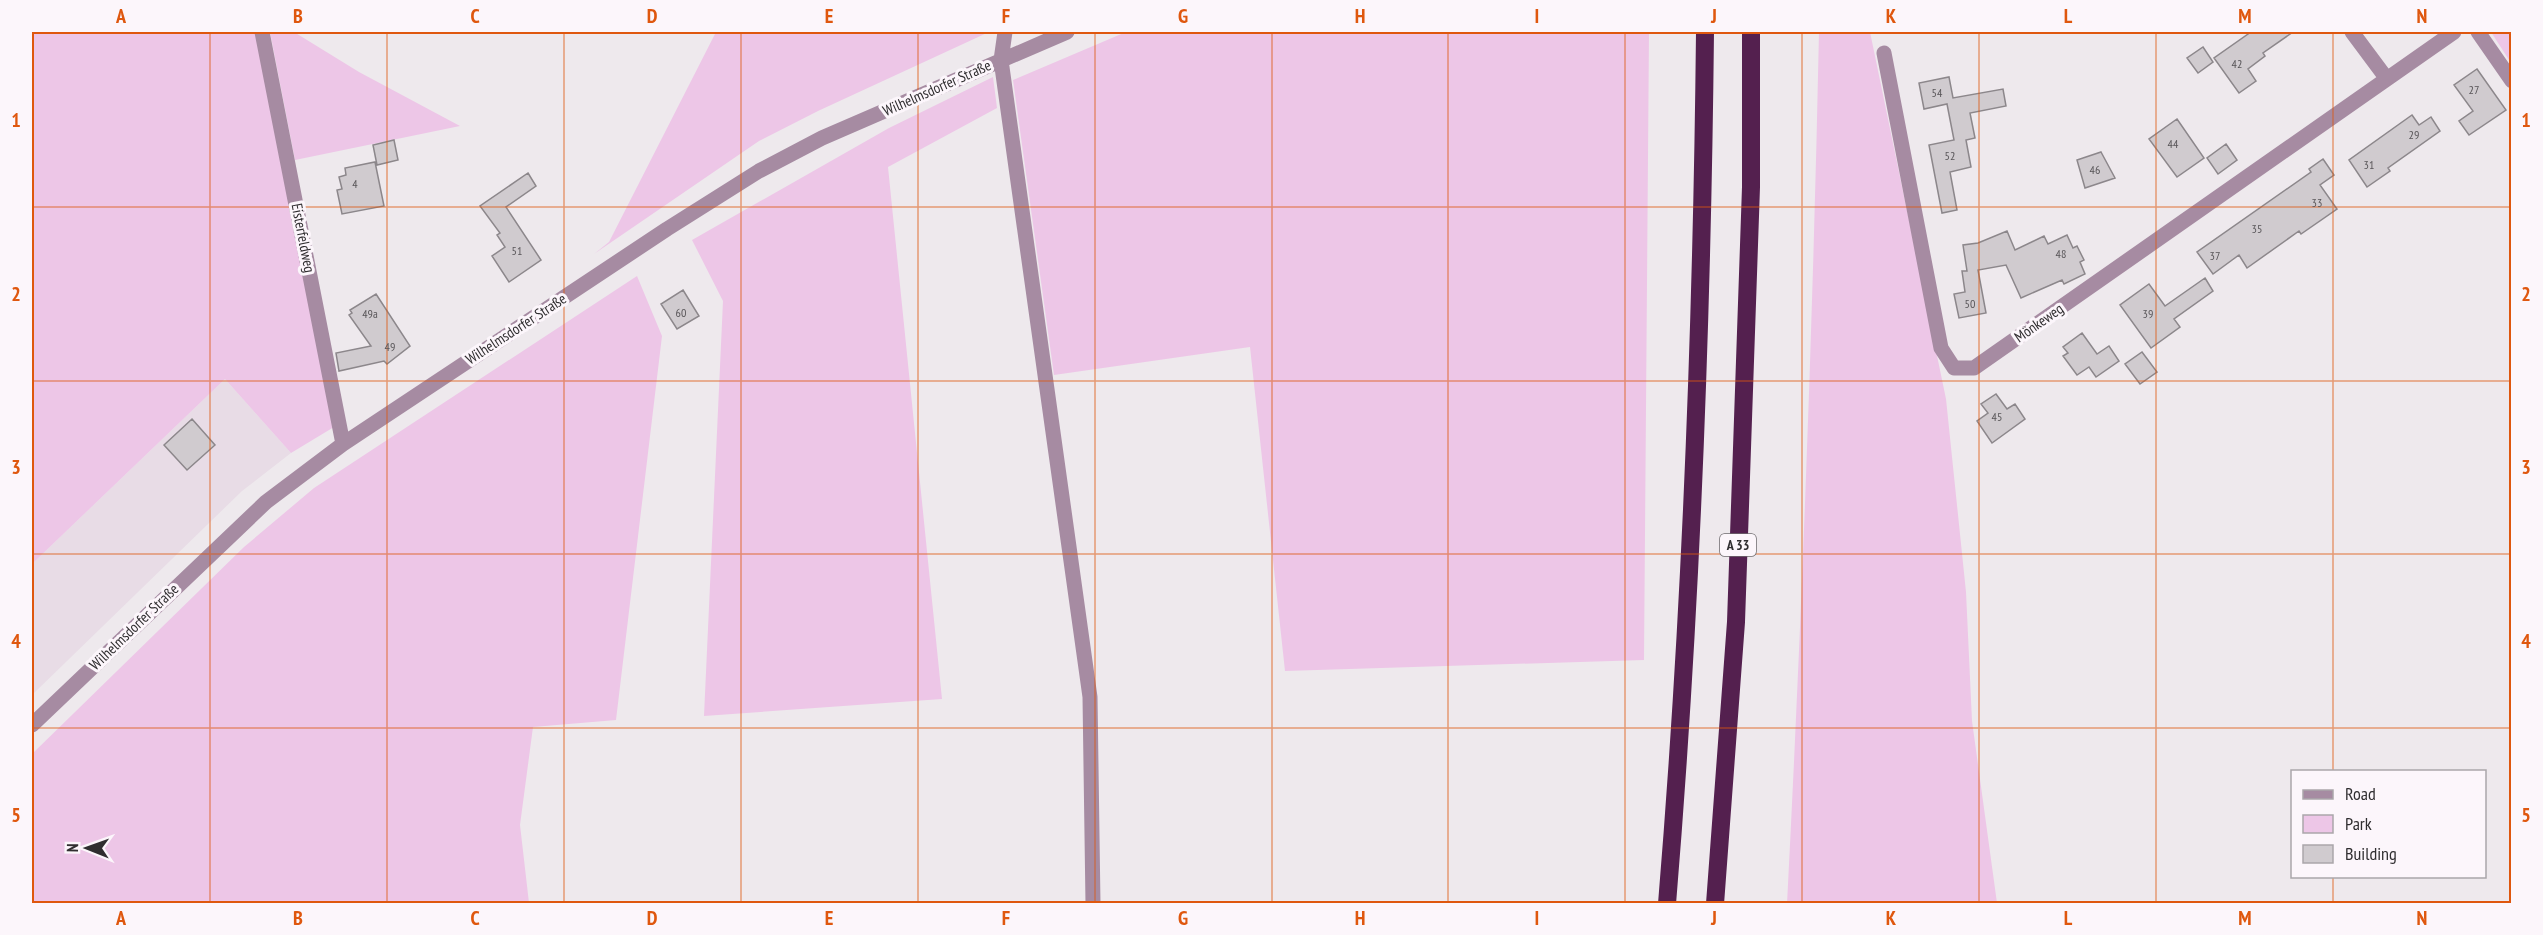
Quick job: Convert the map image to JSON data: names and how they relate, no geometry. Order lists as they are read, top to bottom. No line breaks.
{"streets":{"highway":["A 33"],"street":["Wilhelmsdorfer Straße","Eisterfeldweg","Mönkeweg"]},"crossings":[["Wilhelmsdorfer Straße","Eisterfeldweg"]],"house_numbers":["42","27","54","29","44","52","31","46","4","33","35","51","48","37","50","60","49a","39","49","45"],"legend":["Road","Park","Building"],"north":"left","grid":{"columns":["A","B","C","D","E","F","G","H","I","J","K","L","M","N"],"rows":["1","2","3","4","5"]}}
